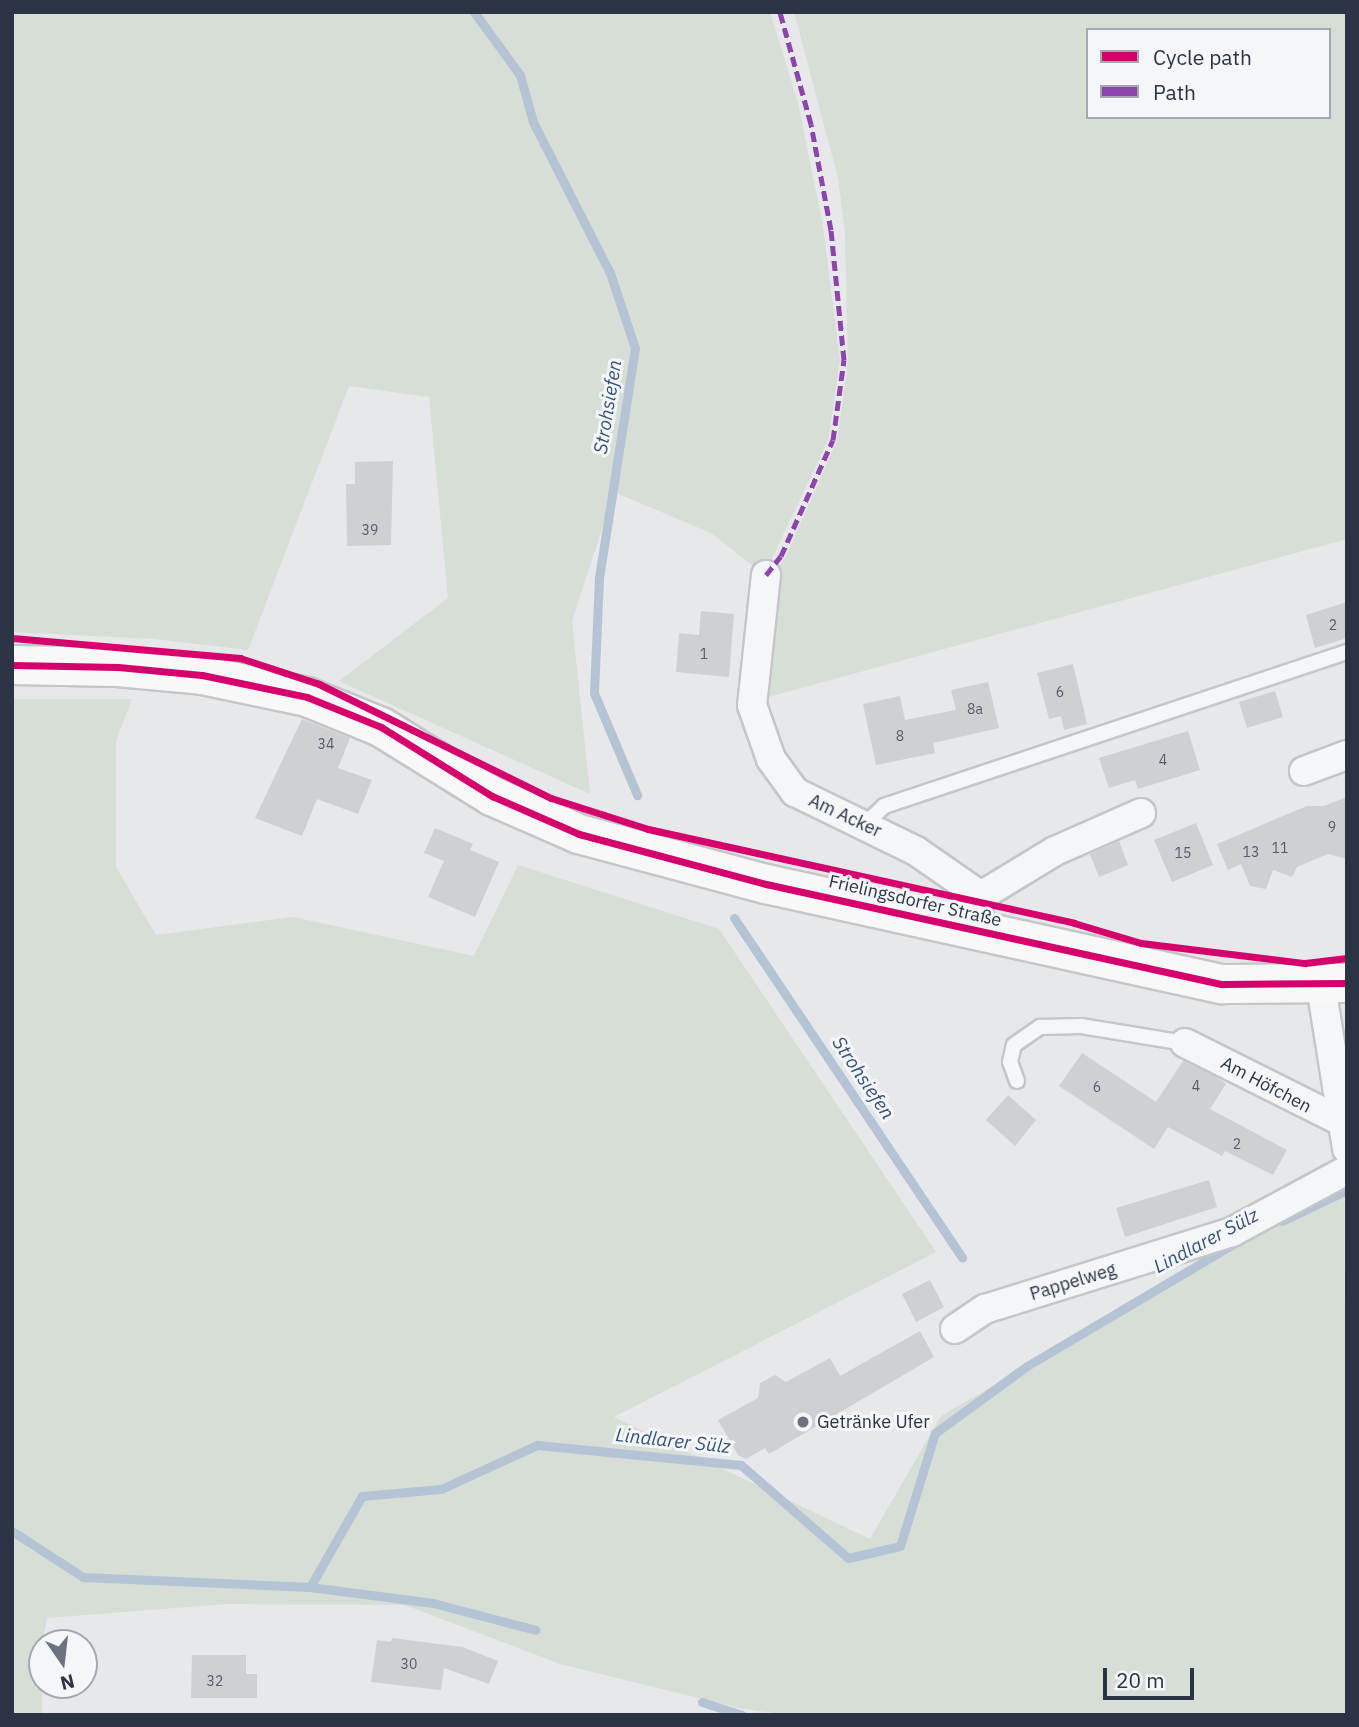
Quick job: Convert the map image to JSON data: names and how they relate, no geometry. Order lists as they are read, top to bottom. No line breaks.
{"streets":{"main road":["Frielingsdorfer Straße"],"street":["Am Acker","Am Höfchen","Pappelweg"]},"crossings":[["Am Acker","Frielingsdorfer Straße"]],"water":["Strohsiefen","Lindlarer Sülz"],"places":["Getränke Ufer"],"house_numbers":["39","2","1","6","8a","8","34","4","9","11","13","15","4","6","2","30","32"],"legend":["Cycle path","Path"],"scale_bar":"20 m","north":"bottom"}
